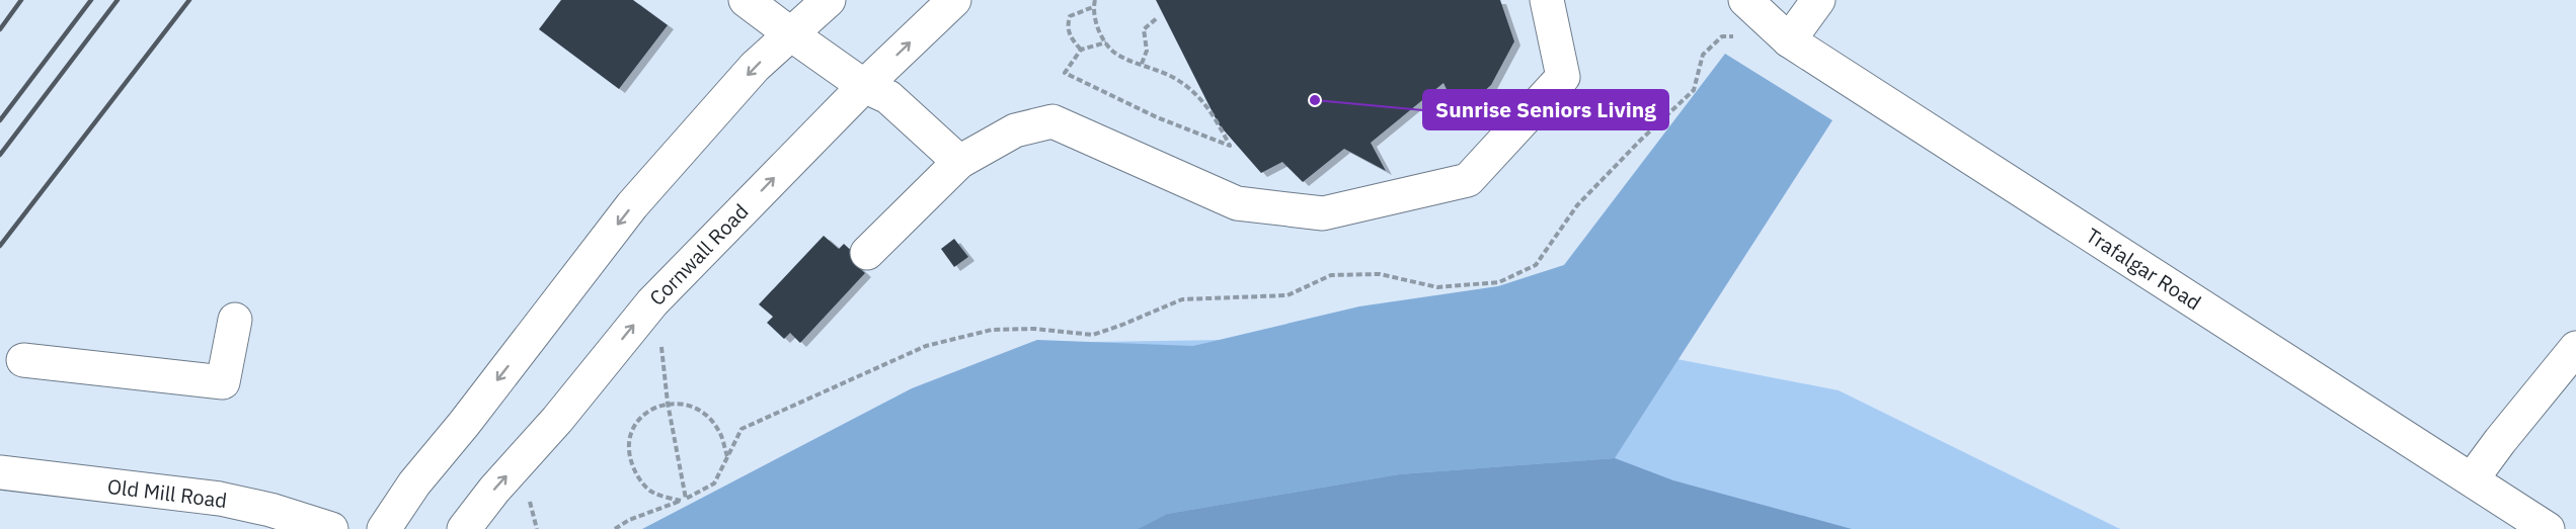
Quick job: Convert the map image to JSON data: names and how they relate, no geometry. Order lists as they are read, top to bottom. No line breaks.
{"streets":{"main road":["Cornwall Road","Trafalgar Road","Old Mill Road"]},"places":["Sunrise Seniors Living"]}
